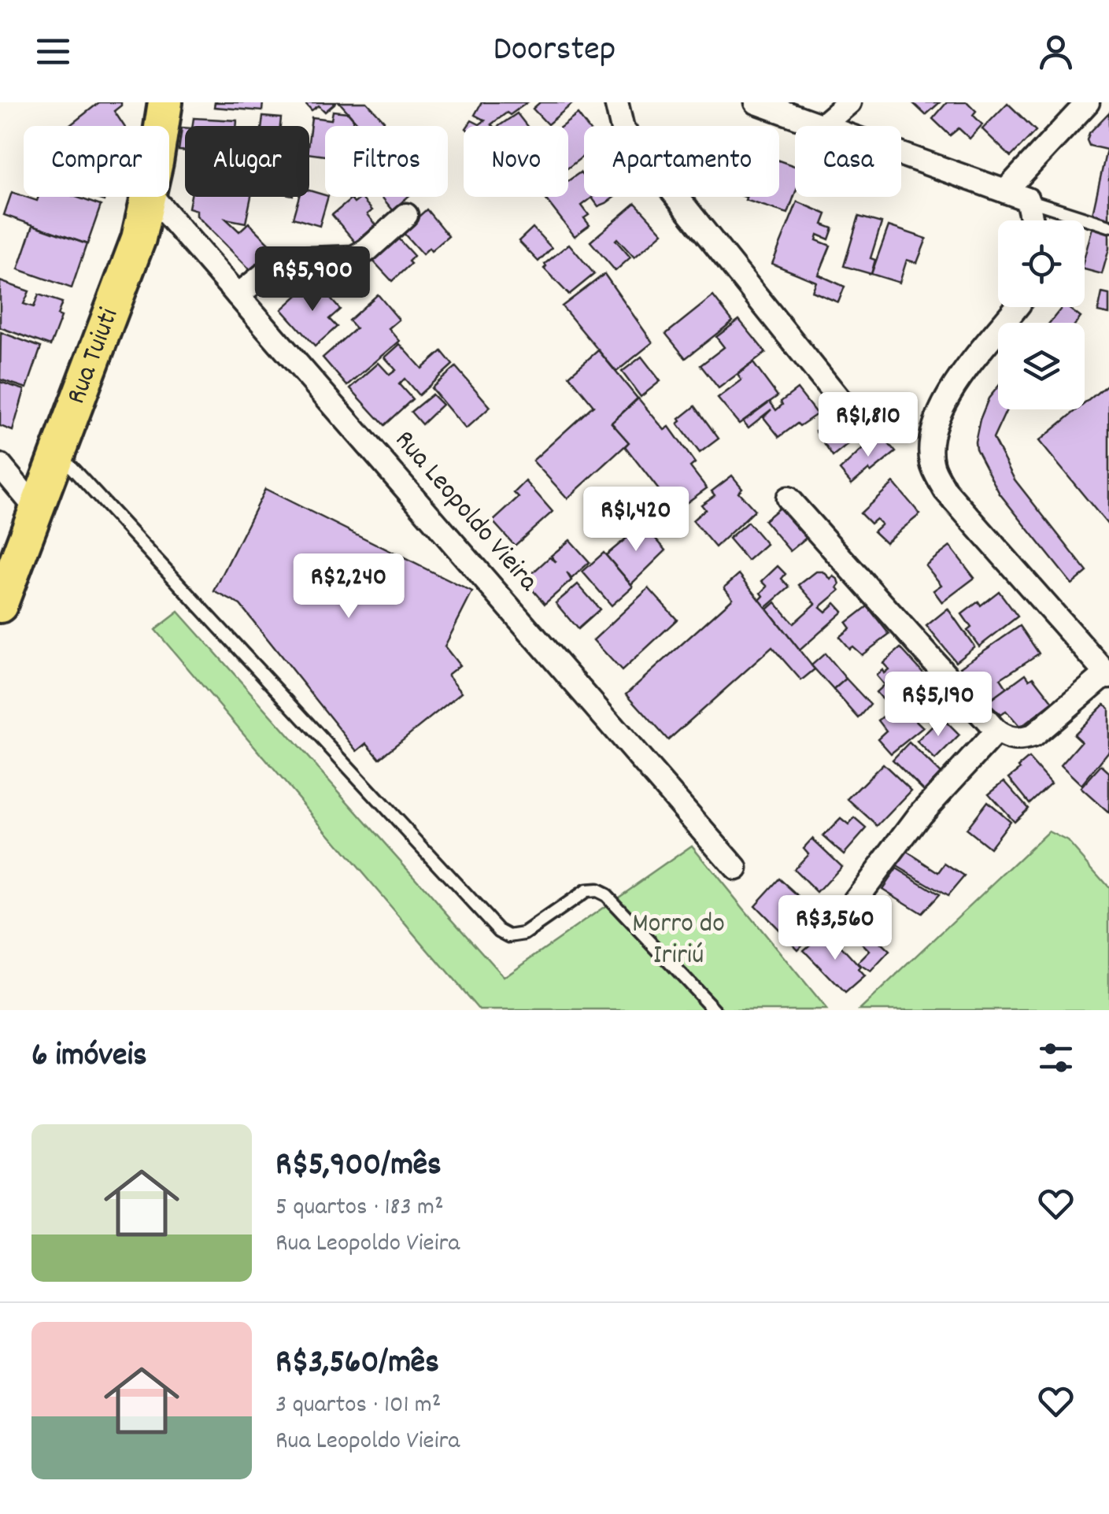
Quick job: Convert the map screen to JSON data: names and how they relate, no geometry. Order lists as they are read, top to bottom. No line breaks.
{"streets":{"main road":["Rua Tuiuti"],"street":["Rua Leopoldo Vieira"]},"parks":["Morro do Iririú"],"page":{"header":"Doorstep","chip":["Comprar","Alugar","Filtros","Novo","Apartamento","Casa"],"price":["R$5,900","R$1,810","R$1,420","R$2,240","R$5,190","R$3,560"],"heading":"6 imóveis","list":[{"name":"R$5,900/mês","note":"5 quartos · 183 m² · Rua Leopoldo Vieira"},{"name":"R$3,560/mês","note":"3 quartos · 101 m² · Rua Leopoldo Vieira"}]}}
